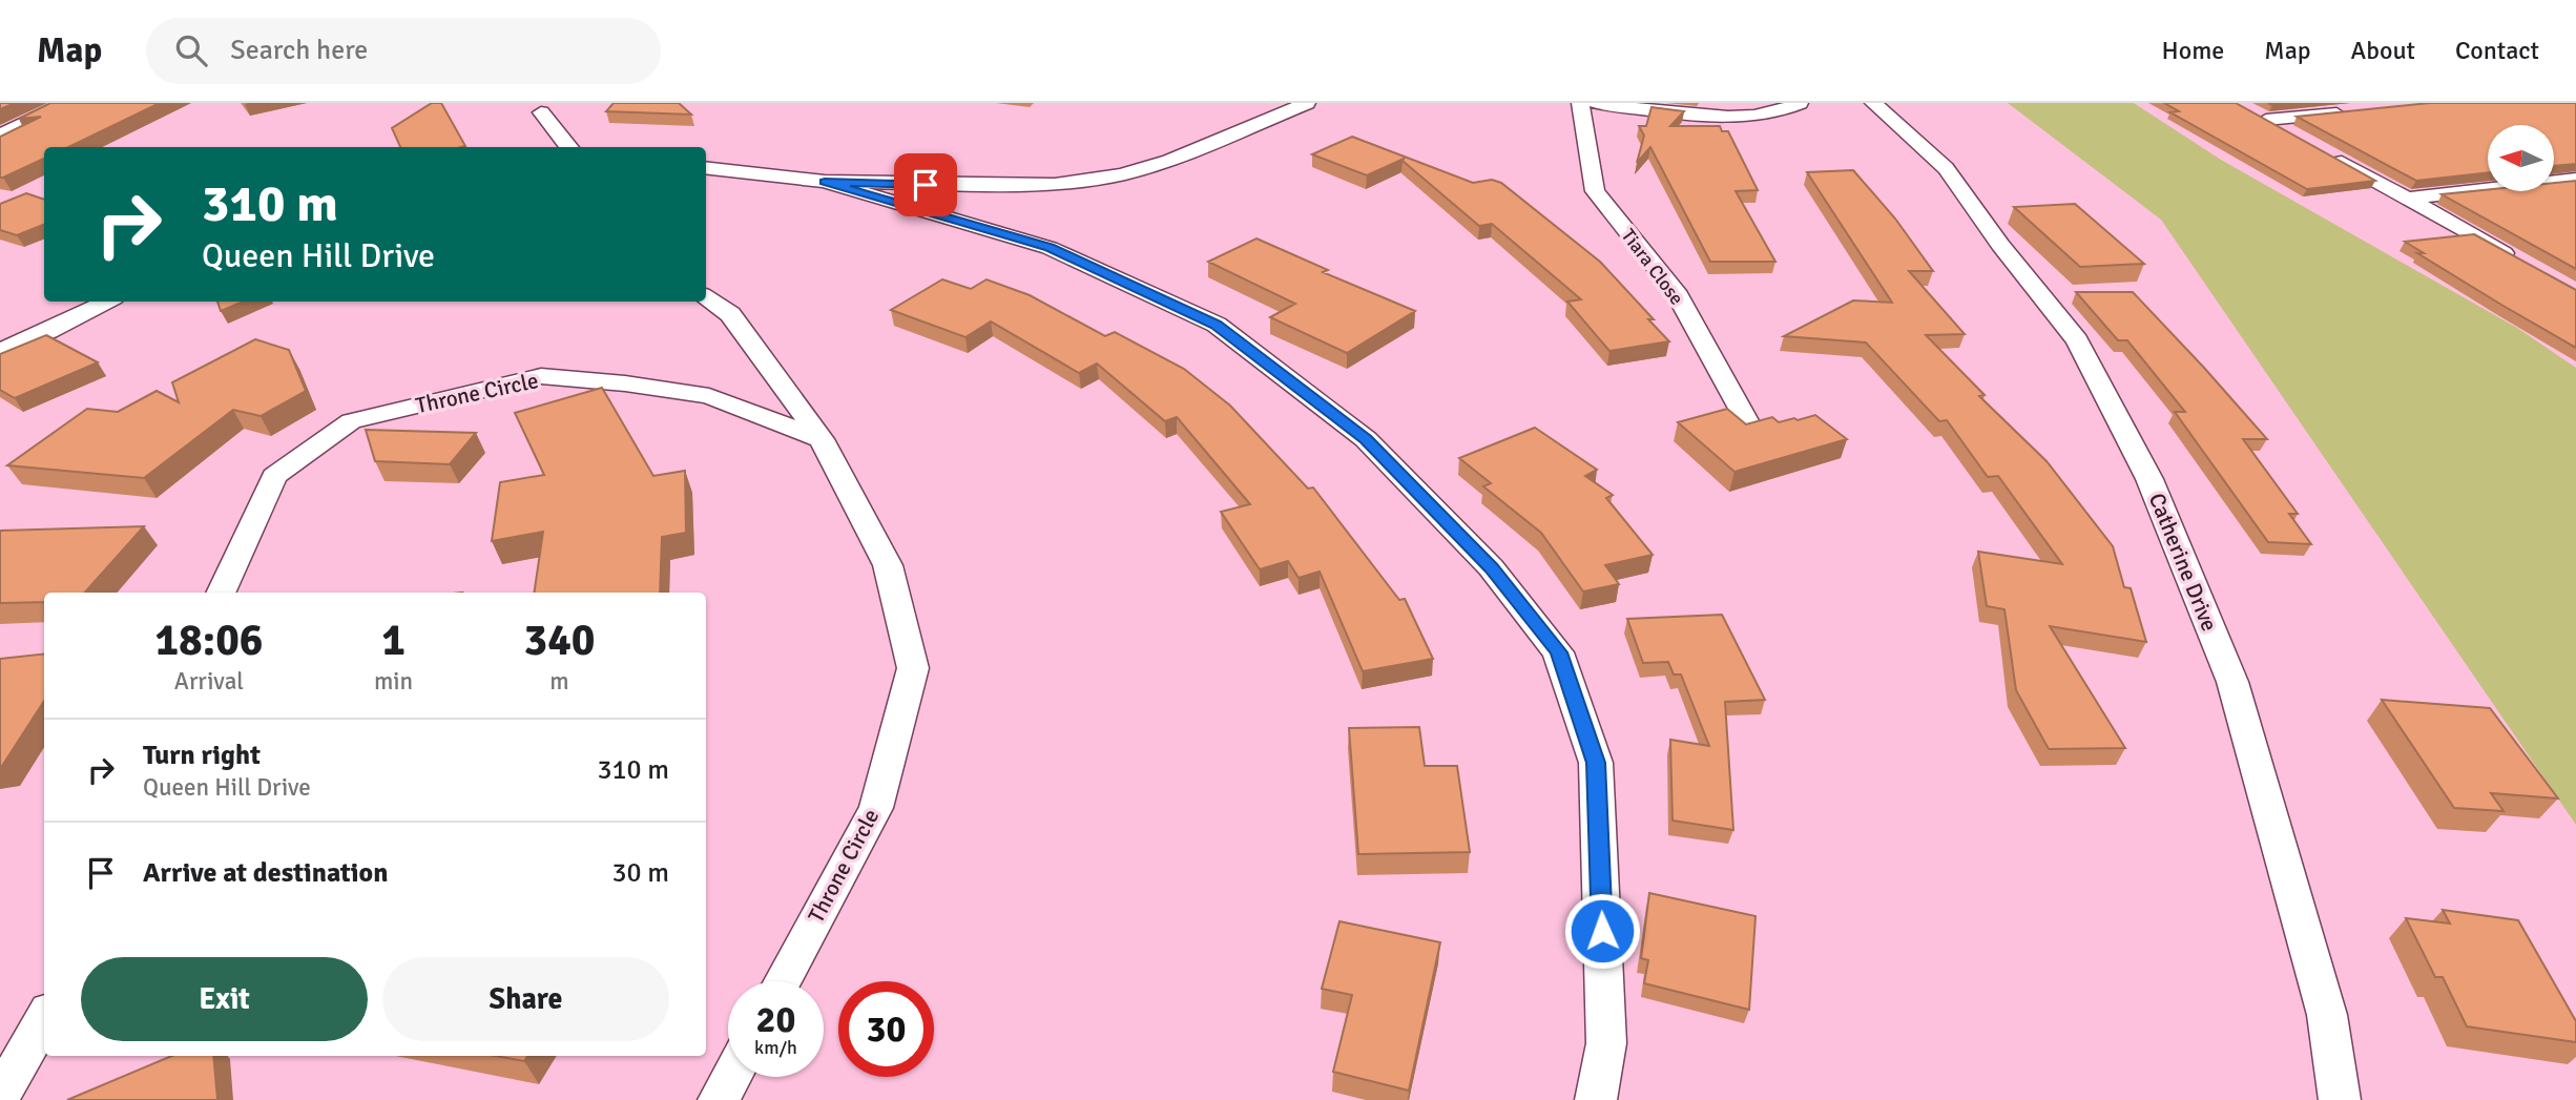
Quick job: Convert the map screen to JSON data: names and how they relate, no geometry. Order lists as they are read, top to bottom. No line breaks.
{"streets":{"street":["Tiara Close","Throne Circle","Catherine Drive"]},"north":"left","page":{"header":"Map","search":"Search here","nav":["Home","Map","About","Contact"],"turn":["310 m","Queen Hill Drive"],"eta":["18:06","Arrival","1","min","340","m"],"list":[{"name":"Turn right","note":"Queen Hill Drive","value":"310 m"},{"name":"Arrive at destination","value":"30 m"}],"buttons":["Exit","Share"],"speed":"20 km/h","limit":"30"}}
